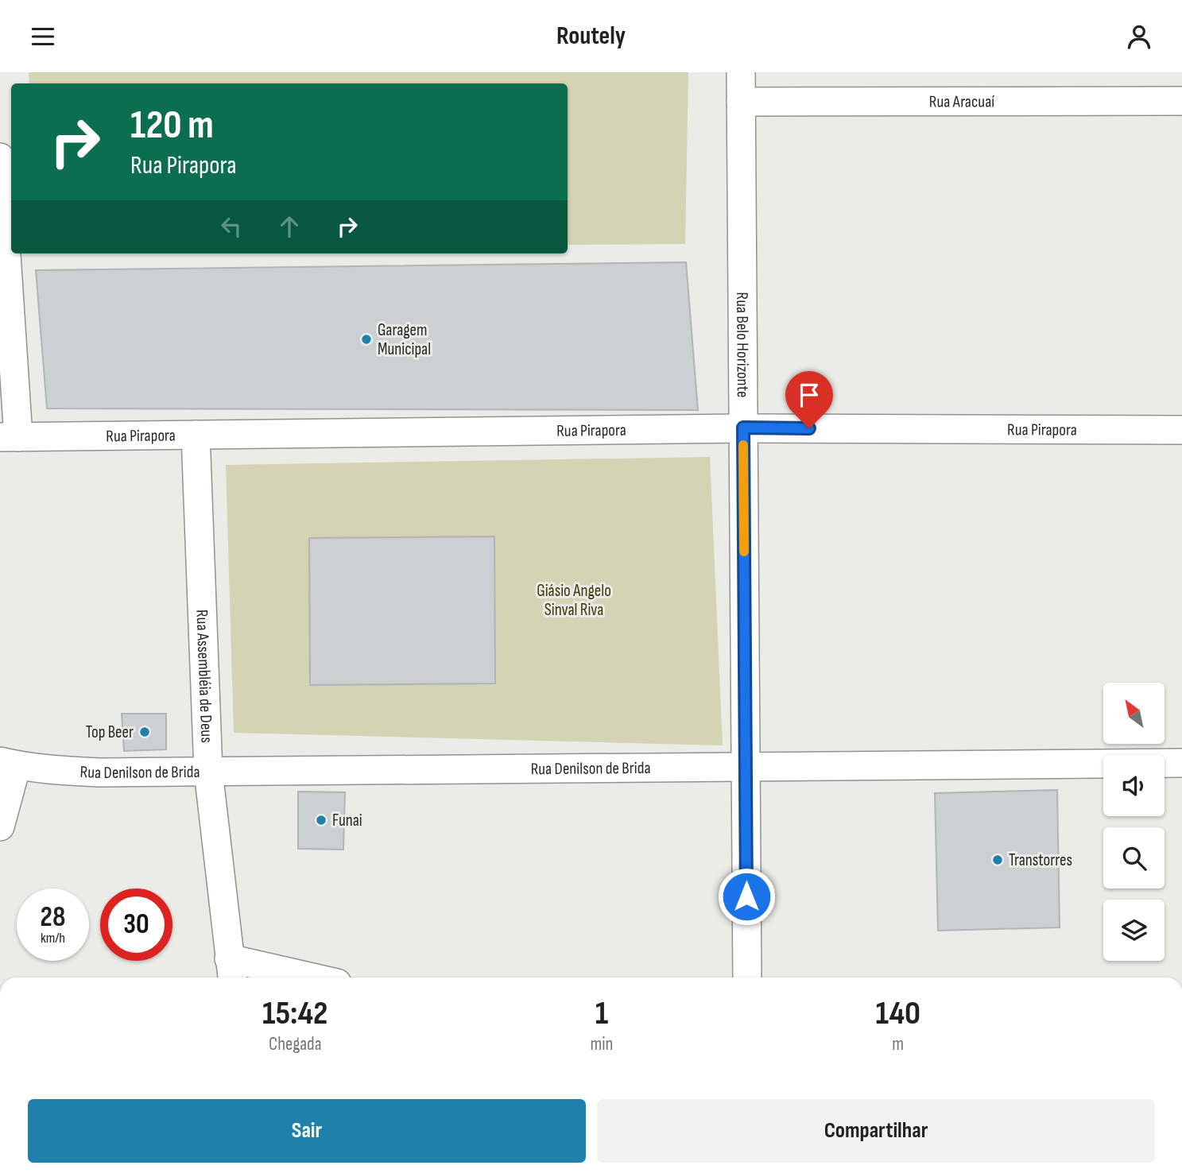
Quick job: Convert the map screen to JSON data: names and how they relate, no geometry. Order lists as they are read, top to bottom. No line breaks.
{"streets":{"street":["Rua Aracuaí","Rua Belo Horizonte","Rua Pirapora","Rua Assembléia de Deus","Rua Denilson de Brida"]},"crossings":[["Rua Aracuaí","Rua Belo Horizonte"],["Rua Belo Horizonte","Rua Pirapora"],["Rua Belo Horizonte","Rua Denilson de Brida"],["Rua Pirapora","Rua Assembléia de Deus"],["Rua Assembléia de Deus","Rua Denilson de Brida"]],"parks":["Giásio Angelo Sinval Riva"],"places":["Garagem Municipal","Top Beer","Funai","Transtorres"],"north":"top left","page":{"header":"Routely","turn":["120 m","Rua Pirapora"],"speed":"28 km/h","limit":"30","eta":["15:42","Chegada","1","min","140","m"],"buttons":["Sair","Compartilhar"]}}
